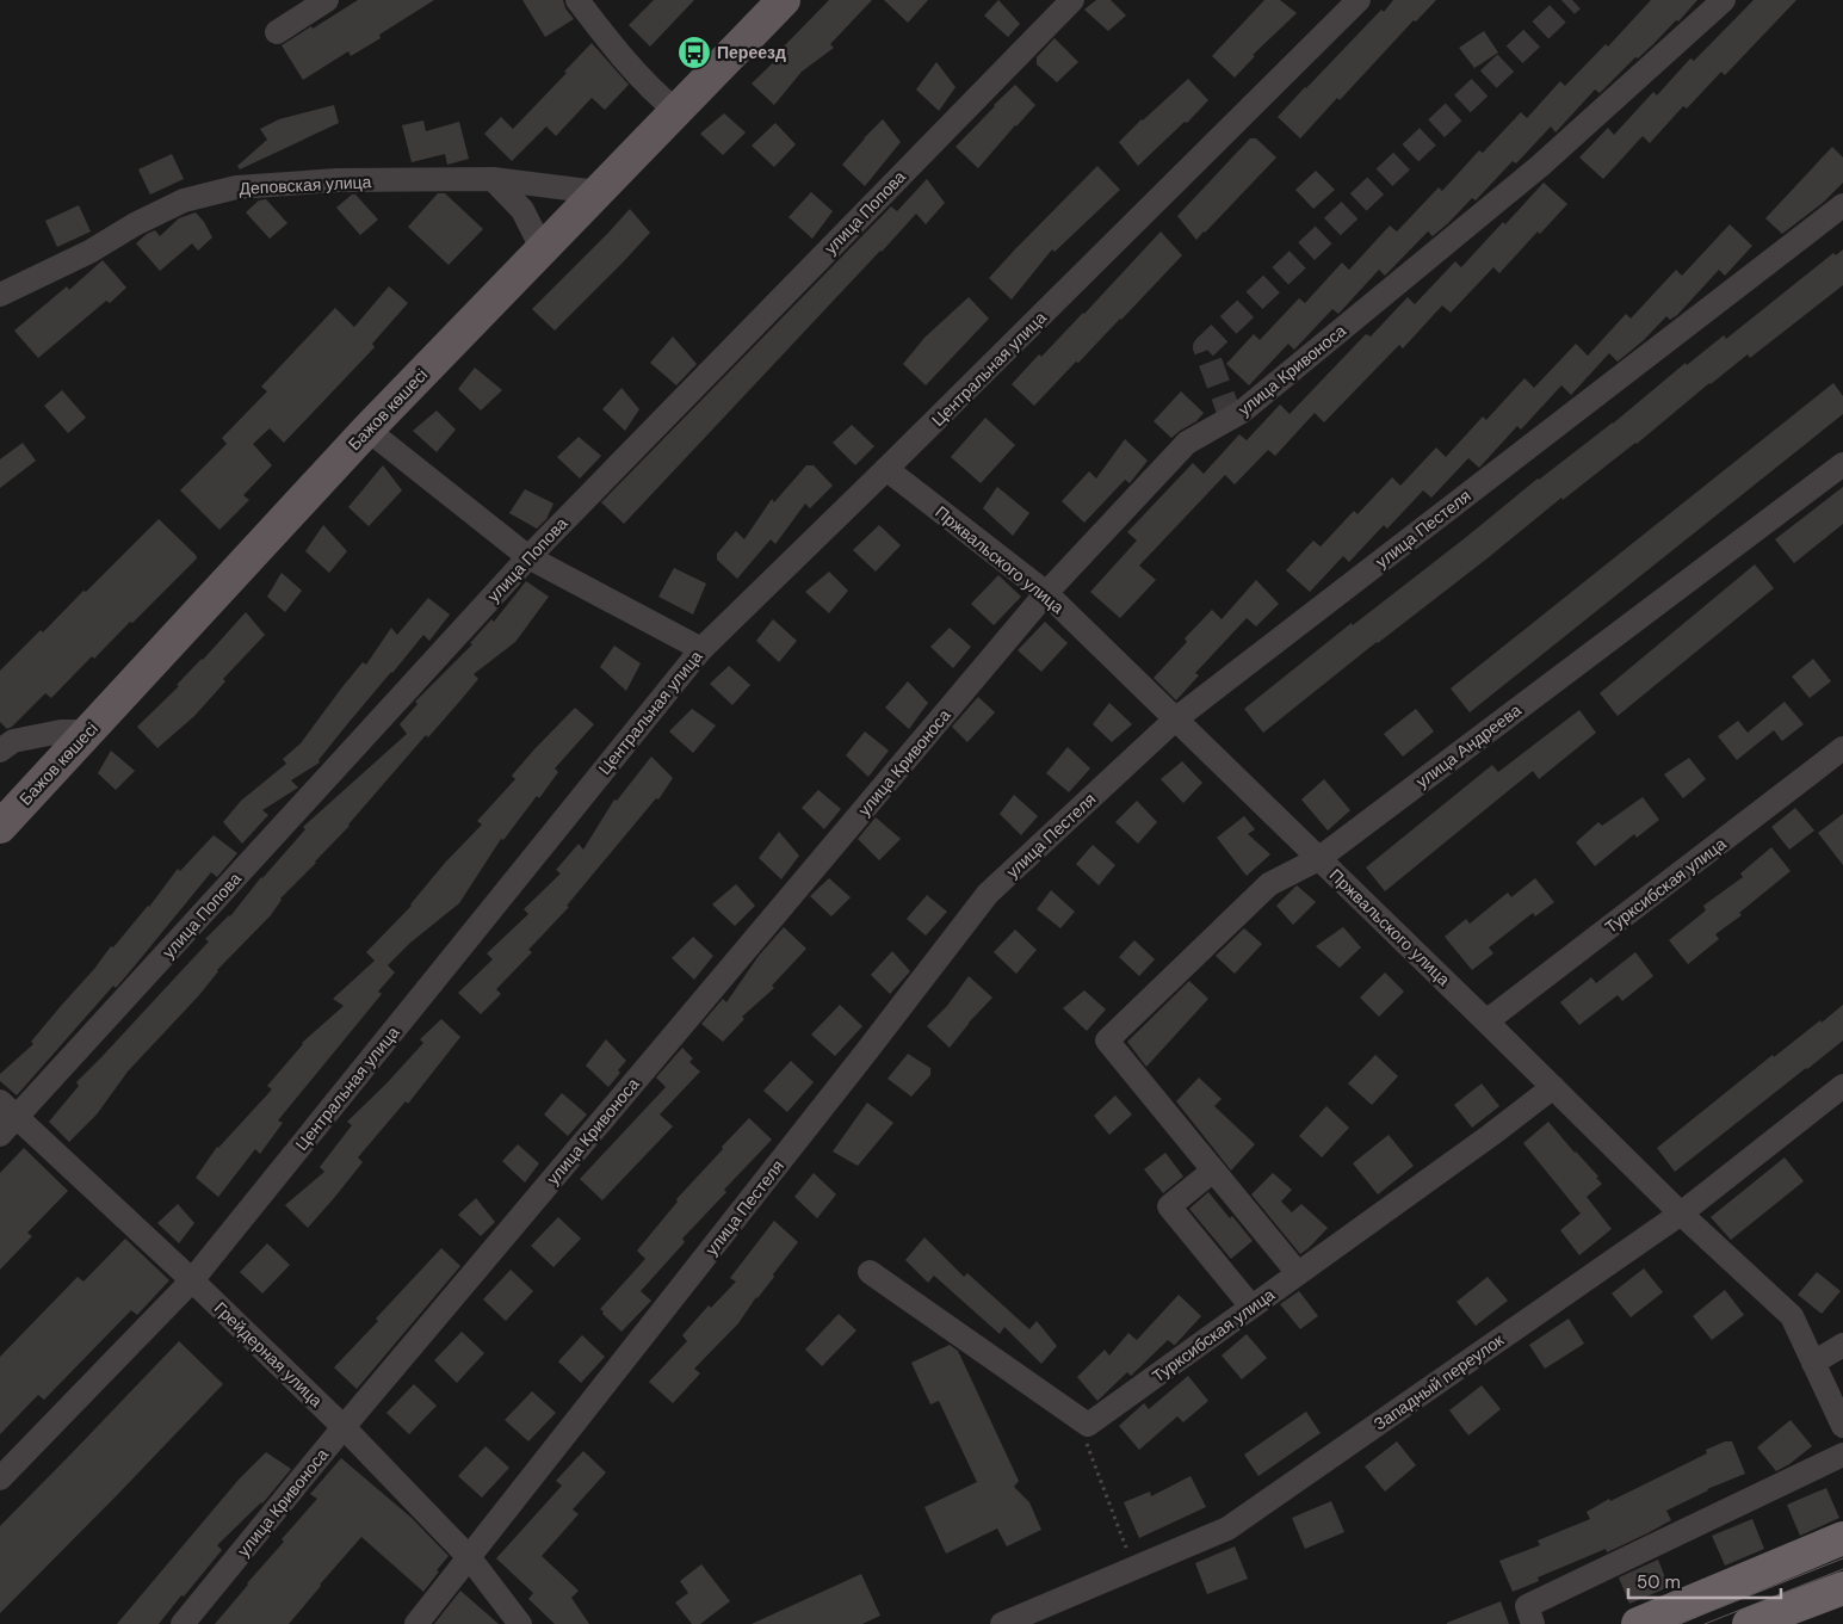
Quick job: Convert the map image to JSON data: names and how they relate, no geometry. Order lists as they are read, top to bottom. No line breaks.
{"streets":{"main road":["Бажов көшесі"],"street":["Деповская улица","улица Попова","Центральная улица","улица Кривоноса","улица Пестеля","Пржвальского улица","улица Андреева","Турксибская улица","Грейдерная улица","Западный переулок"]},"crossings":[["Деповская улица","Бажов көшесі"],["улица Попова","Грейдерная улица"],["Центральная улица","Пржвальского улица"],["Центральная улица","Грейдерная улица"],["улица Кривоноса","Пржвальского улица"],["улица Кривоноса","Грейдерная улица"],["улица Пестеля","Пржвальского улица"],["улица Пестеля","Грейдерная улица"],["Пржвальского улица","улица Андреева"],["Пржвальского улица","Турксибская улица"],["Пржвальского улица","Западный переулок"]],"places":{"bus stop":["Переезд"]},"scale_bar":"50 m"}
